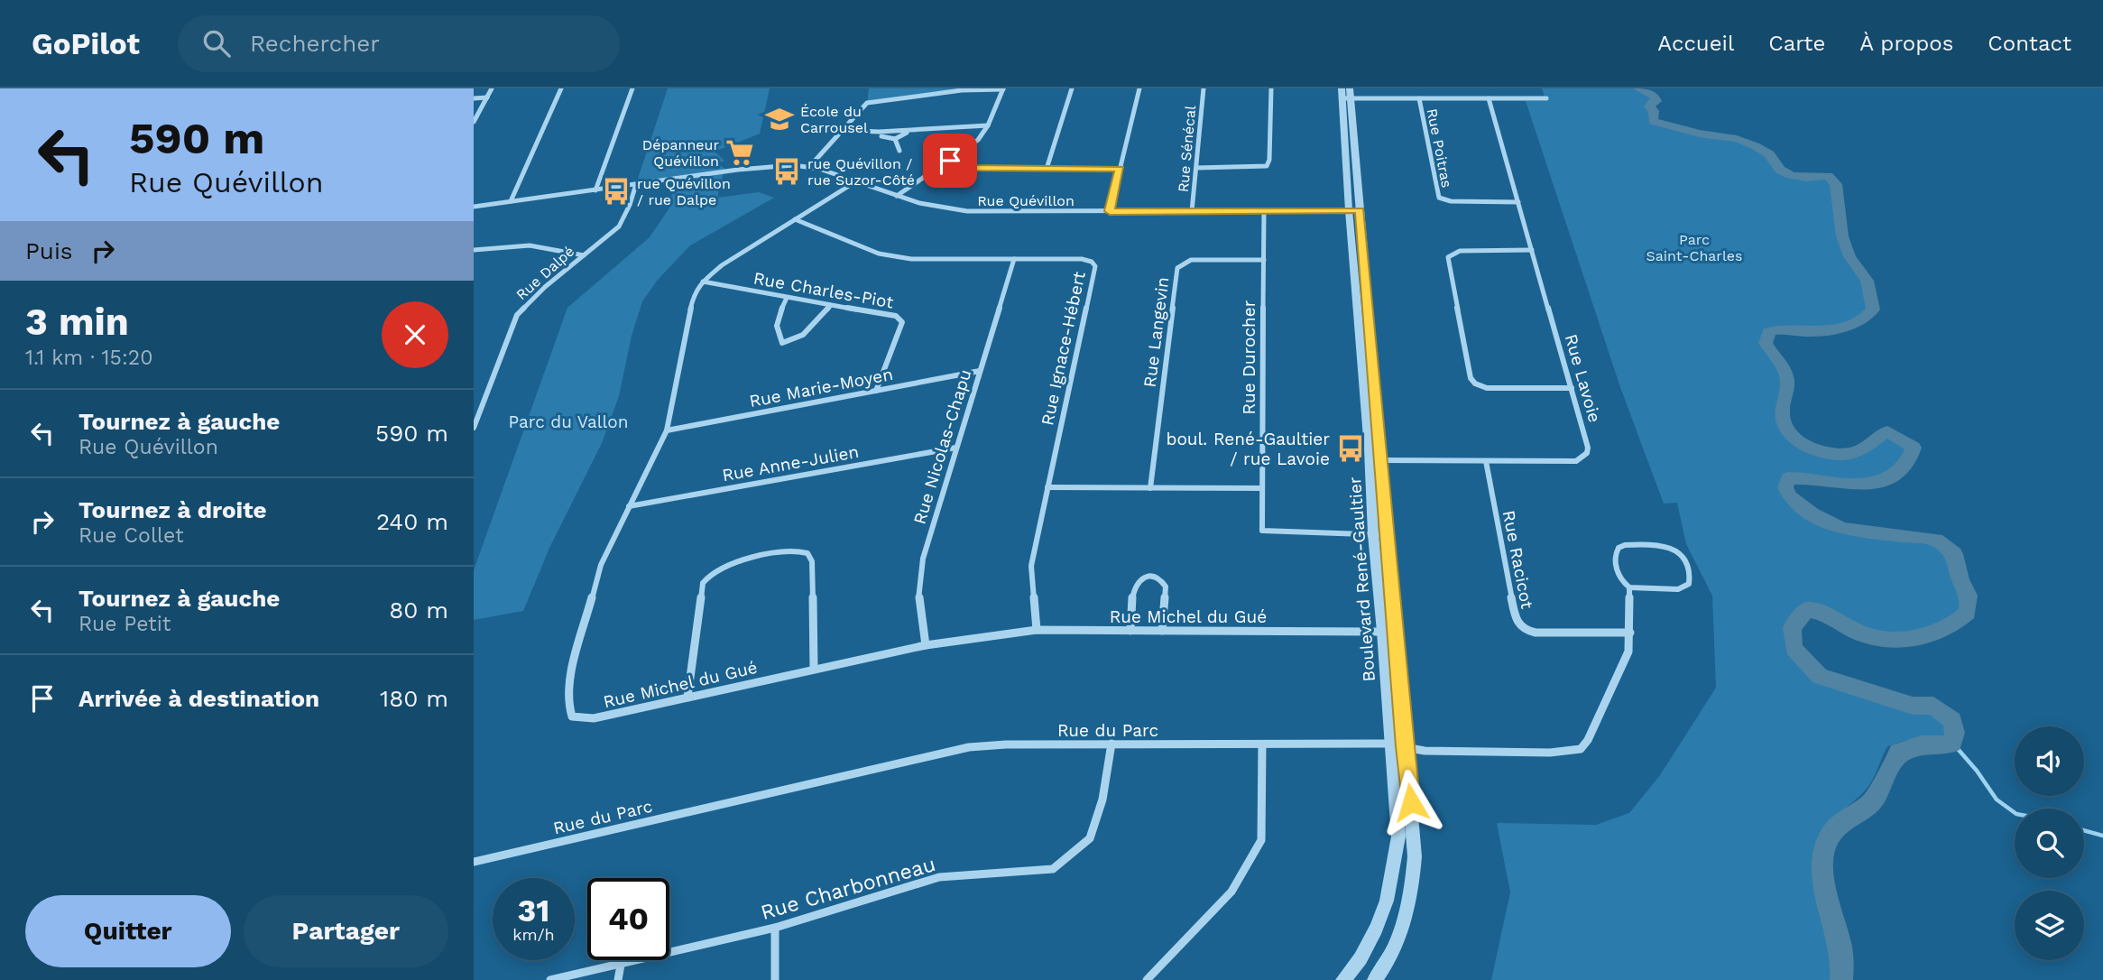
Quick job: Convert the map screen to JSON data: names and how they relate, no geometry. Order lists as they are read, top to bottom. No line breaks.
{"streets":{"street":["Rue Poitras","Rue Sénécal","Rue Quévillon","Rue Dalpé","Rue Charles-Piot","Rue Langevin","Rue Ignace-Hébert","Rue Durocher","Rue Lavoie","Rue Marie-Moyen","Rue Nicolas-Chapu","Rue Anne-Julien","Rue Racicot","Boulevard René-Gaultier","Rue Michel du Gué","Rue du Parc","Rue Charbonneau"]},"crossings":[["Rue Poitras","Rue Lavoie"],["Rue Sénécal","Rue Quévillon"],["Rue Quévillon","Rue Dalpé"],["Rue Quévillon","Rue Durocher"],["Rue Quévillon","Boulevard René-Gaultier"],["Rue Quévillon","Rue Michel du Gué"],["Rue Charles-Piot","Rue Marie-Moyen"],["Rue Charles-Piot","Rue Michel du Gué"],["Rue Langevin","Rue Durocher"],["Rue Ignace-Hébert","Rue Nicolas-Chapu"],["Rue Ignace-Hébert","Rue Michel du Gué"],["Rue Durocher","Boulevard René-Gaultier"],["Rue Lavoie","Rue Racicot"],["Rue Lavoie","Boulevard René-Gaultier"],["Rue Marie-Moyen","Rue Nicolas-Chapu"],["Rue Marie-Moyen","Rue Michel du Gué"],["Rue Nicolas-Chapu","Rue Anne-Julien"],["Rue Nicolas-Chapu","Rue Michel du Gué"],["Rue Anne-Julien","Rue Michel du Gué"],["Rue Racicot","Rue du Parc"],["Boulevard René-Gaultier","Rue Michel du Gué"],["Boulevard René-Gaultier","Rue du Parc"],["Rue du Parc","Rue Charbonneau"]],"parks":["Parc Saint-Charles","Parc du Vallon"],"places":{"school or university":["École du Carrousel"],"supermarket":["Dépanneur Quévillon"],"bus stop":["rue Quévillon / rue Suzor-Côté","rue Quévillon / rue Dalpe","boul. René-Gaultier / rue Lavoie"]},"page":{"header":"GoPilot","search":"Rechercher","nav":["Accueil","Carte","À propos","Contact"],"turn":["590 m","Rue Quévillon"],"then":"Puis","heading":["3 min","1.1 km · 15:20"],"list":[{"name":"Tournez à gauche","note":"Rue Quévillon","value":"590 m"},{"name":"Tournez à droite","note":"Rue Collet","value":"240 m"},{"name":"Tournez à gauche","note":"Rue Petit","value":"80 m"},{"name":"Arrivée à destination","value":"180 m"}],"speed":"31 km/h","limit":"40","buttons":["Quitter","Partager"]}}
